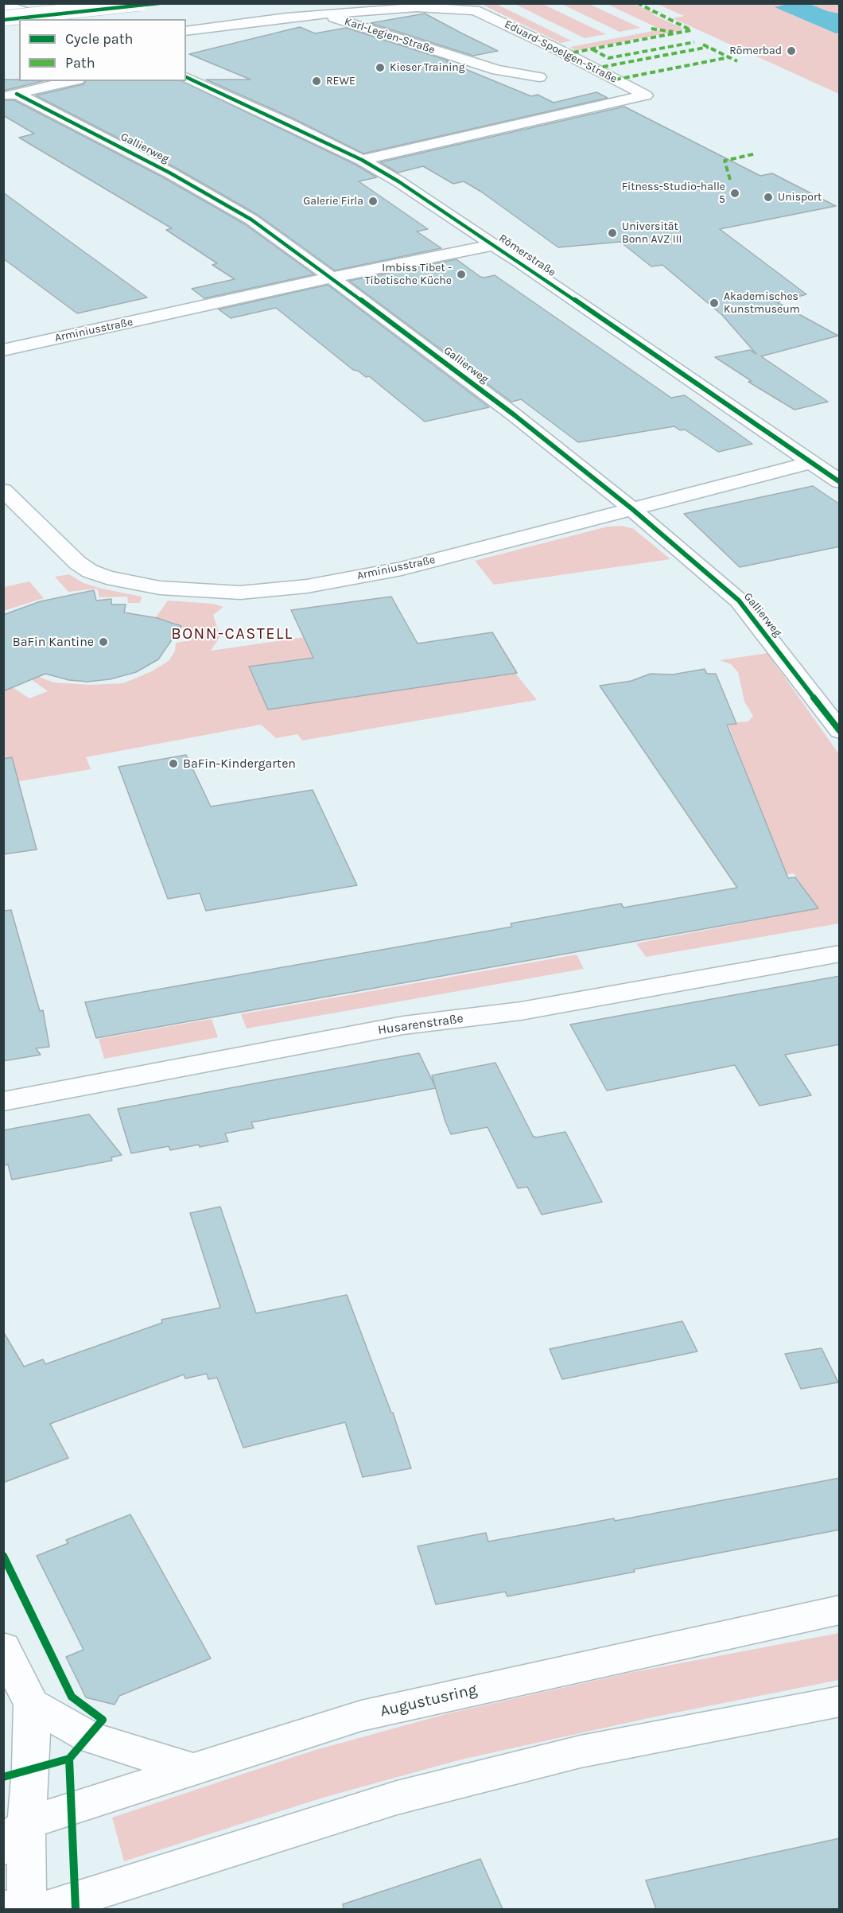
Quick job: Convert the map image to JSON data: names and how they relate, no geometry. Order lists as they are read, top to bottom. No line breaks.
{"streets":{"main road":["Karl-Legien-Straße","Eduard-Spoelgen-Straße","Gallierweg","Römerstraße","Arminiusstraße","Husarenstraße","Augustusring"]},"crossings":[["Karl-Legien-Straße","Eduard-Spoelgen-Straße"],["Eduard-Spoelgen-Straße","Römerstraße"],["Gallierweg","Arminiusstraße"],["Römerstraße","Arminiusstraße"]],"districts":["BONN-CASTELL"],"places":["Römerbad","Kieser Training","REWE","Fitness-Studio-halle 5","Unisport","Galerie Firla","Universität Bonn AVZ III","Imbiss Tibet - Tibetische Küche","Akademisches Kunstmuseum","BaFin Kantine","BaFin-Kindergarten"],"legend":["Cycle path","Path"]}
